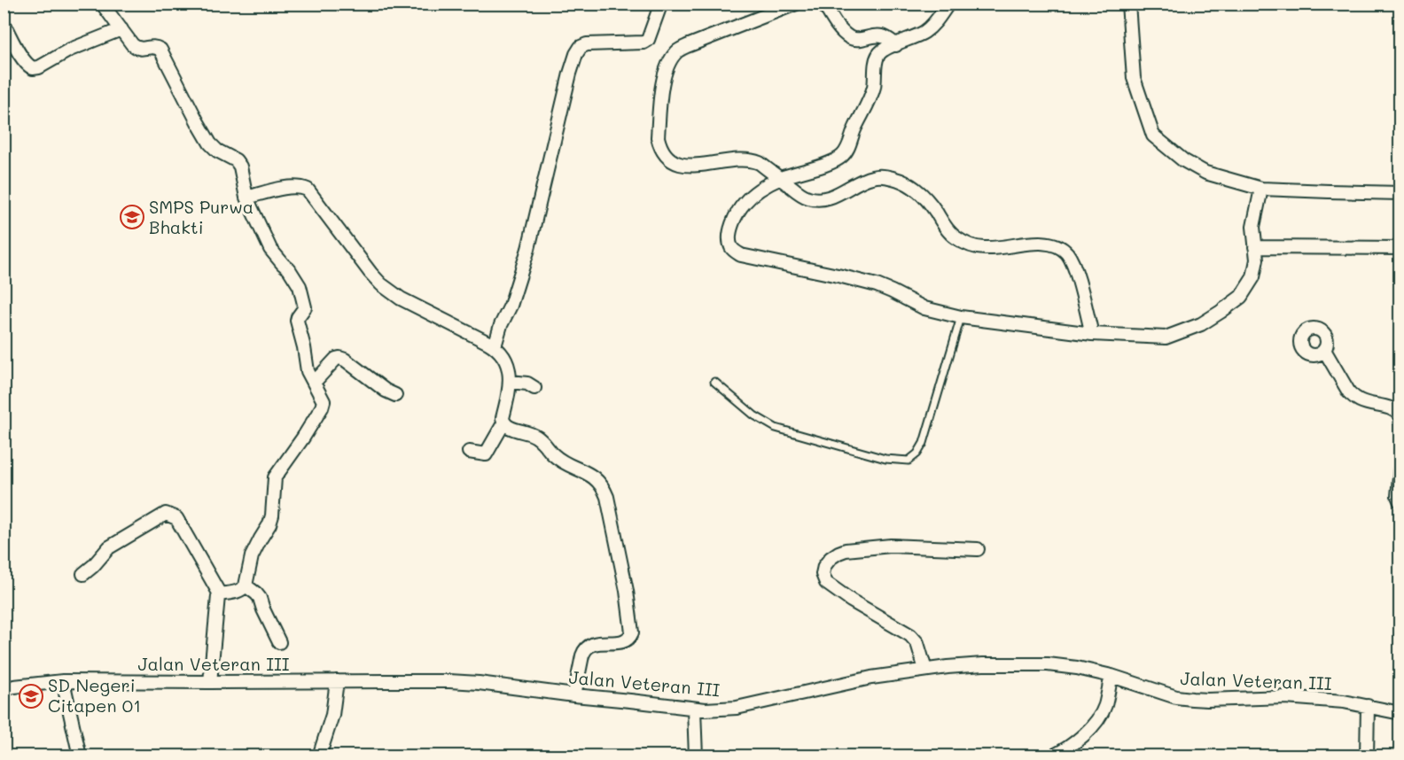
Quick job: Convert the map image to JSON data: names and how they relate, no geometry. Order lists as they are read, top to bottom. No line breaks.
{"streets":{"street":["Jalan Veteran III"]},"places":{"school or university":["SMPS Purwa Bhakti","SD Negeri Citapen 01"]}}
